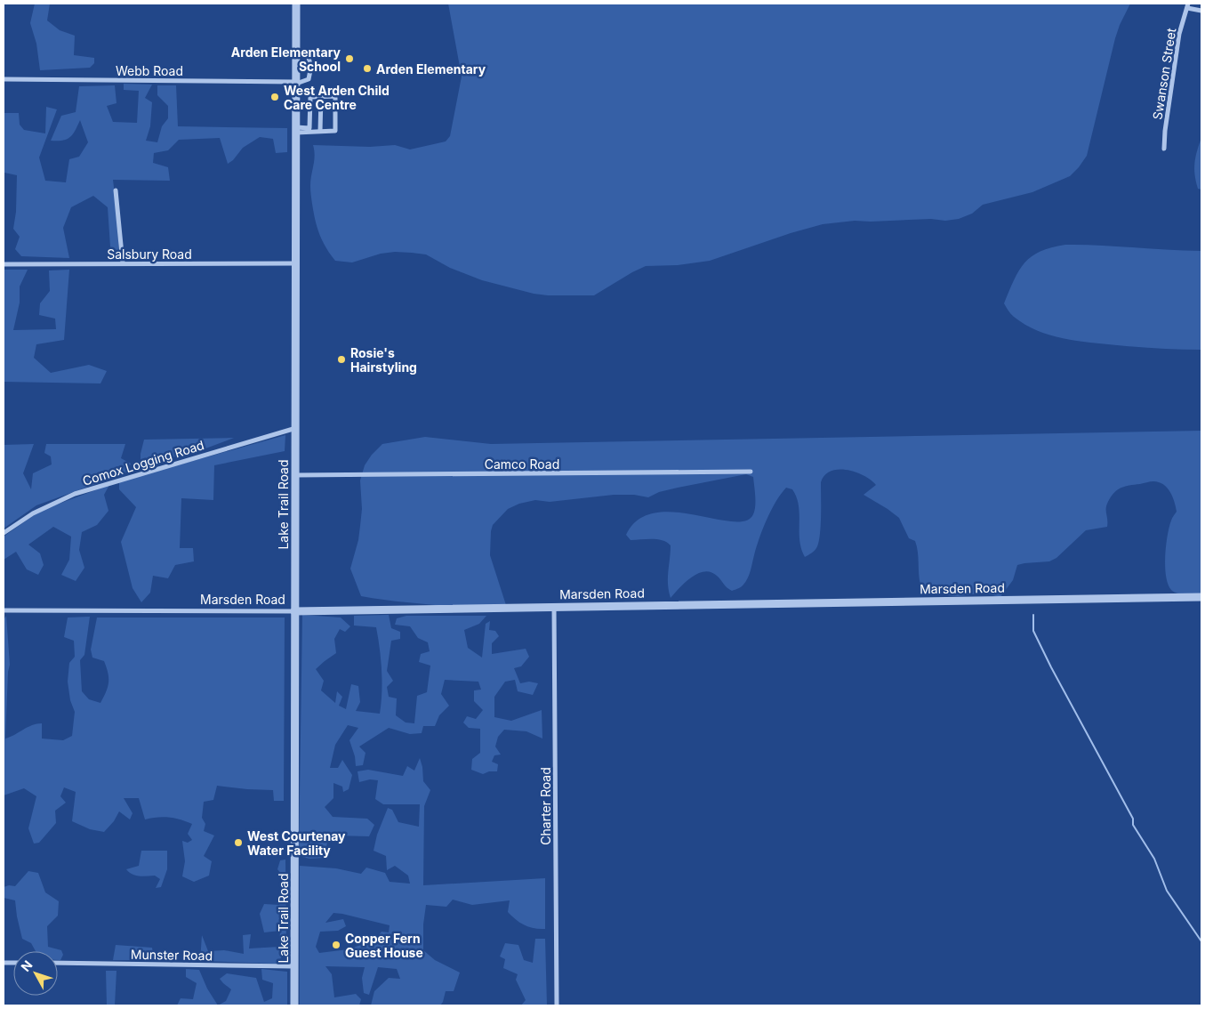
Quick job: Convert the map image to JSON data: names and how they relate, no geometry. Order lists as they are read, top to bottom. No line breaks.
{"streets":{"street":["Webb Road","Swanson Street","Salsbury Road","Comox Logging Road","Camco Road","Lake Trail Road","Marsden Road","Charter Road","Munster Road"]},"crossings":[["Webb Road","Lake Trail Road"],["Salsbury Road","Lake Trail Road"],["Comox Logging Road","Lake Trail Road"],["Camco Road","Lake Trail Road"],["Lake Trail Road","Marsden Road"],["Lake Trail Road","Munster Road"],["Marsden Road","Charter Road"]],"places":["Arden Elementary School","Arden Elementary","West Arden Child Care Centre","Rosie's Hairstyling","West Courtenay Water Facility","Copper Fern Guest House"],"north":"top left"}
